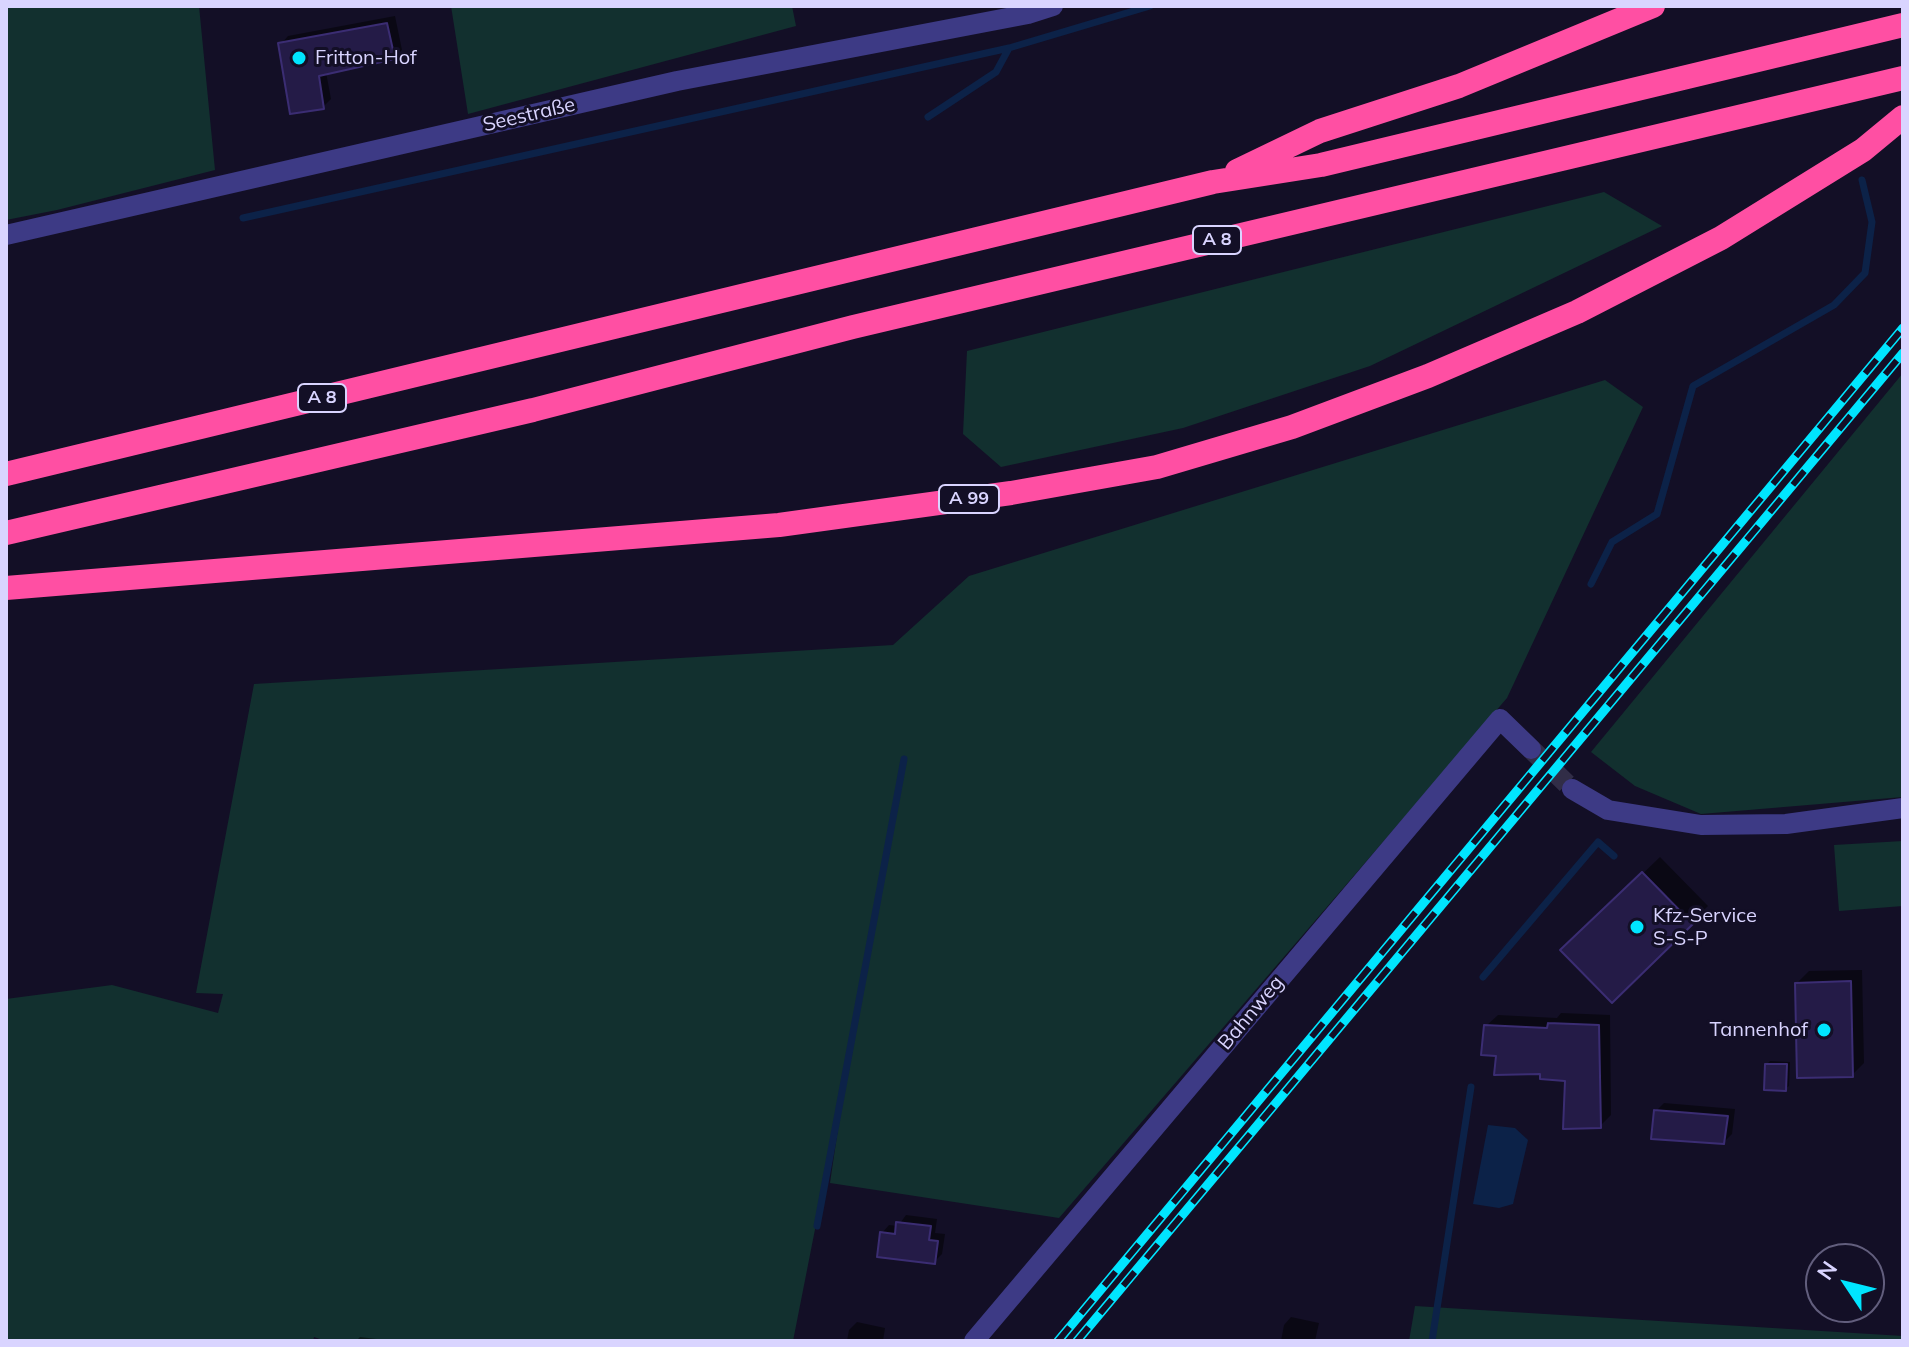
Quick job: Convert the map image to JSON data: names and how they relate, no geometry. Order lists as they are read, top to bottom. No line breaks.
{"streets":{"highway":["A 8","A 99"],"street":["Seestraße","Bahnweg"]},"places":["Fritton-Hof","Kfz-Service S-S-P","Tannenhof"],"north":"top left"}
